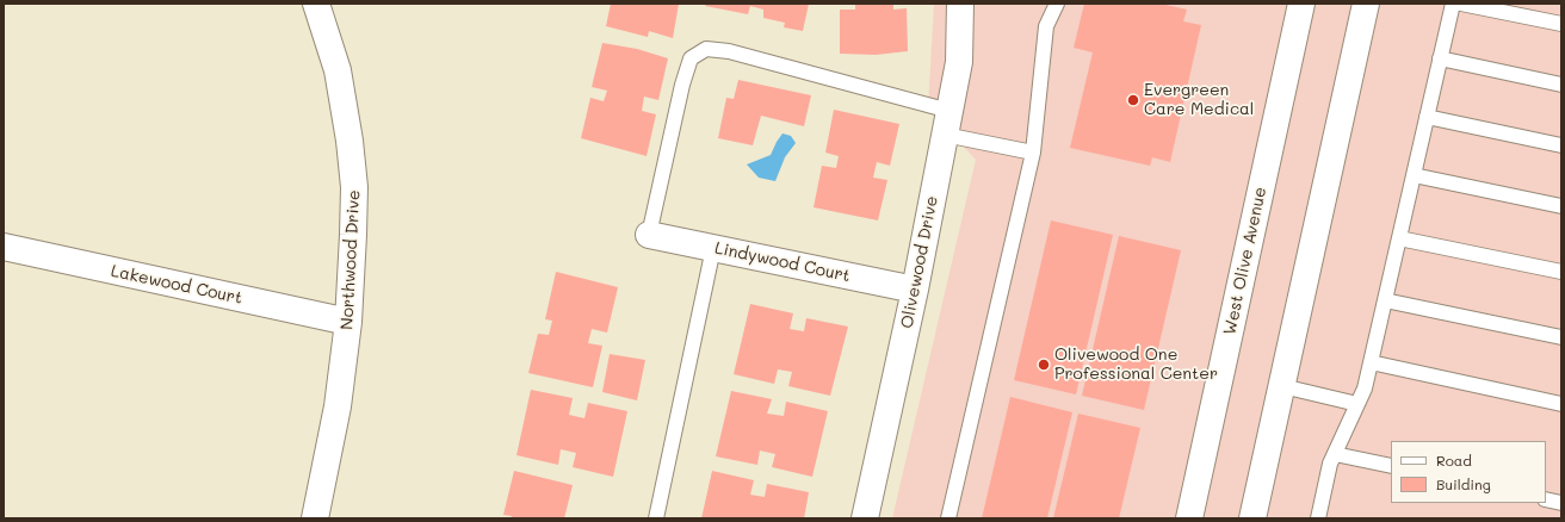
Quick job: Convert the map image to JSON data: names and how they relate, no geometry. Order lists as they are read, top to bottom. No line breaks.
{"streets":{"street":["Northwood Drive","West Olive Avenue","Lindywood Court","Olivewood Drive","Lakewood Court"]},"crossings":[["Northwood Drive","Lakewood Court"],["Lindywood Court","Olivewood Drive"]],"places":["Evergreen Care Medical","Olivewood One Professional Center"],"legend":["Road","Building"]}
